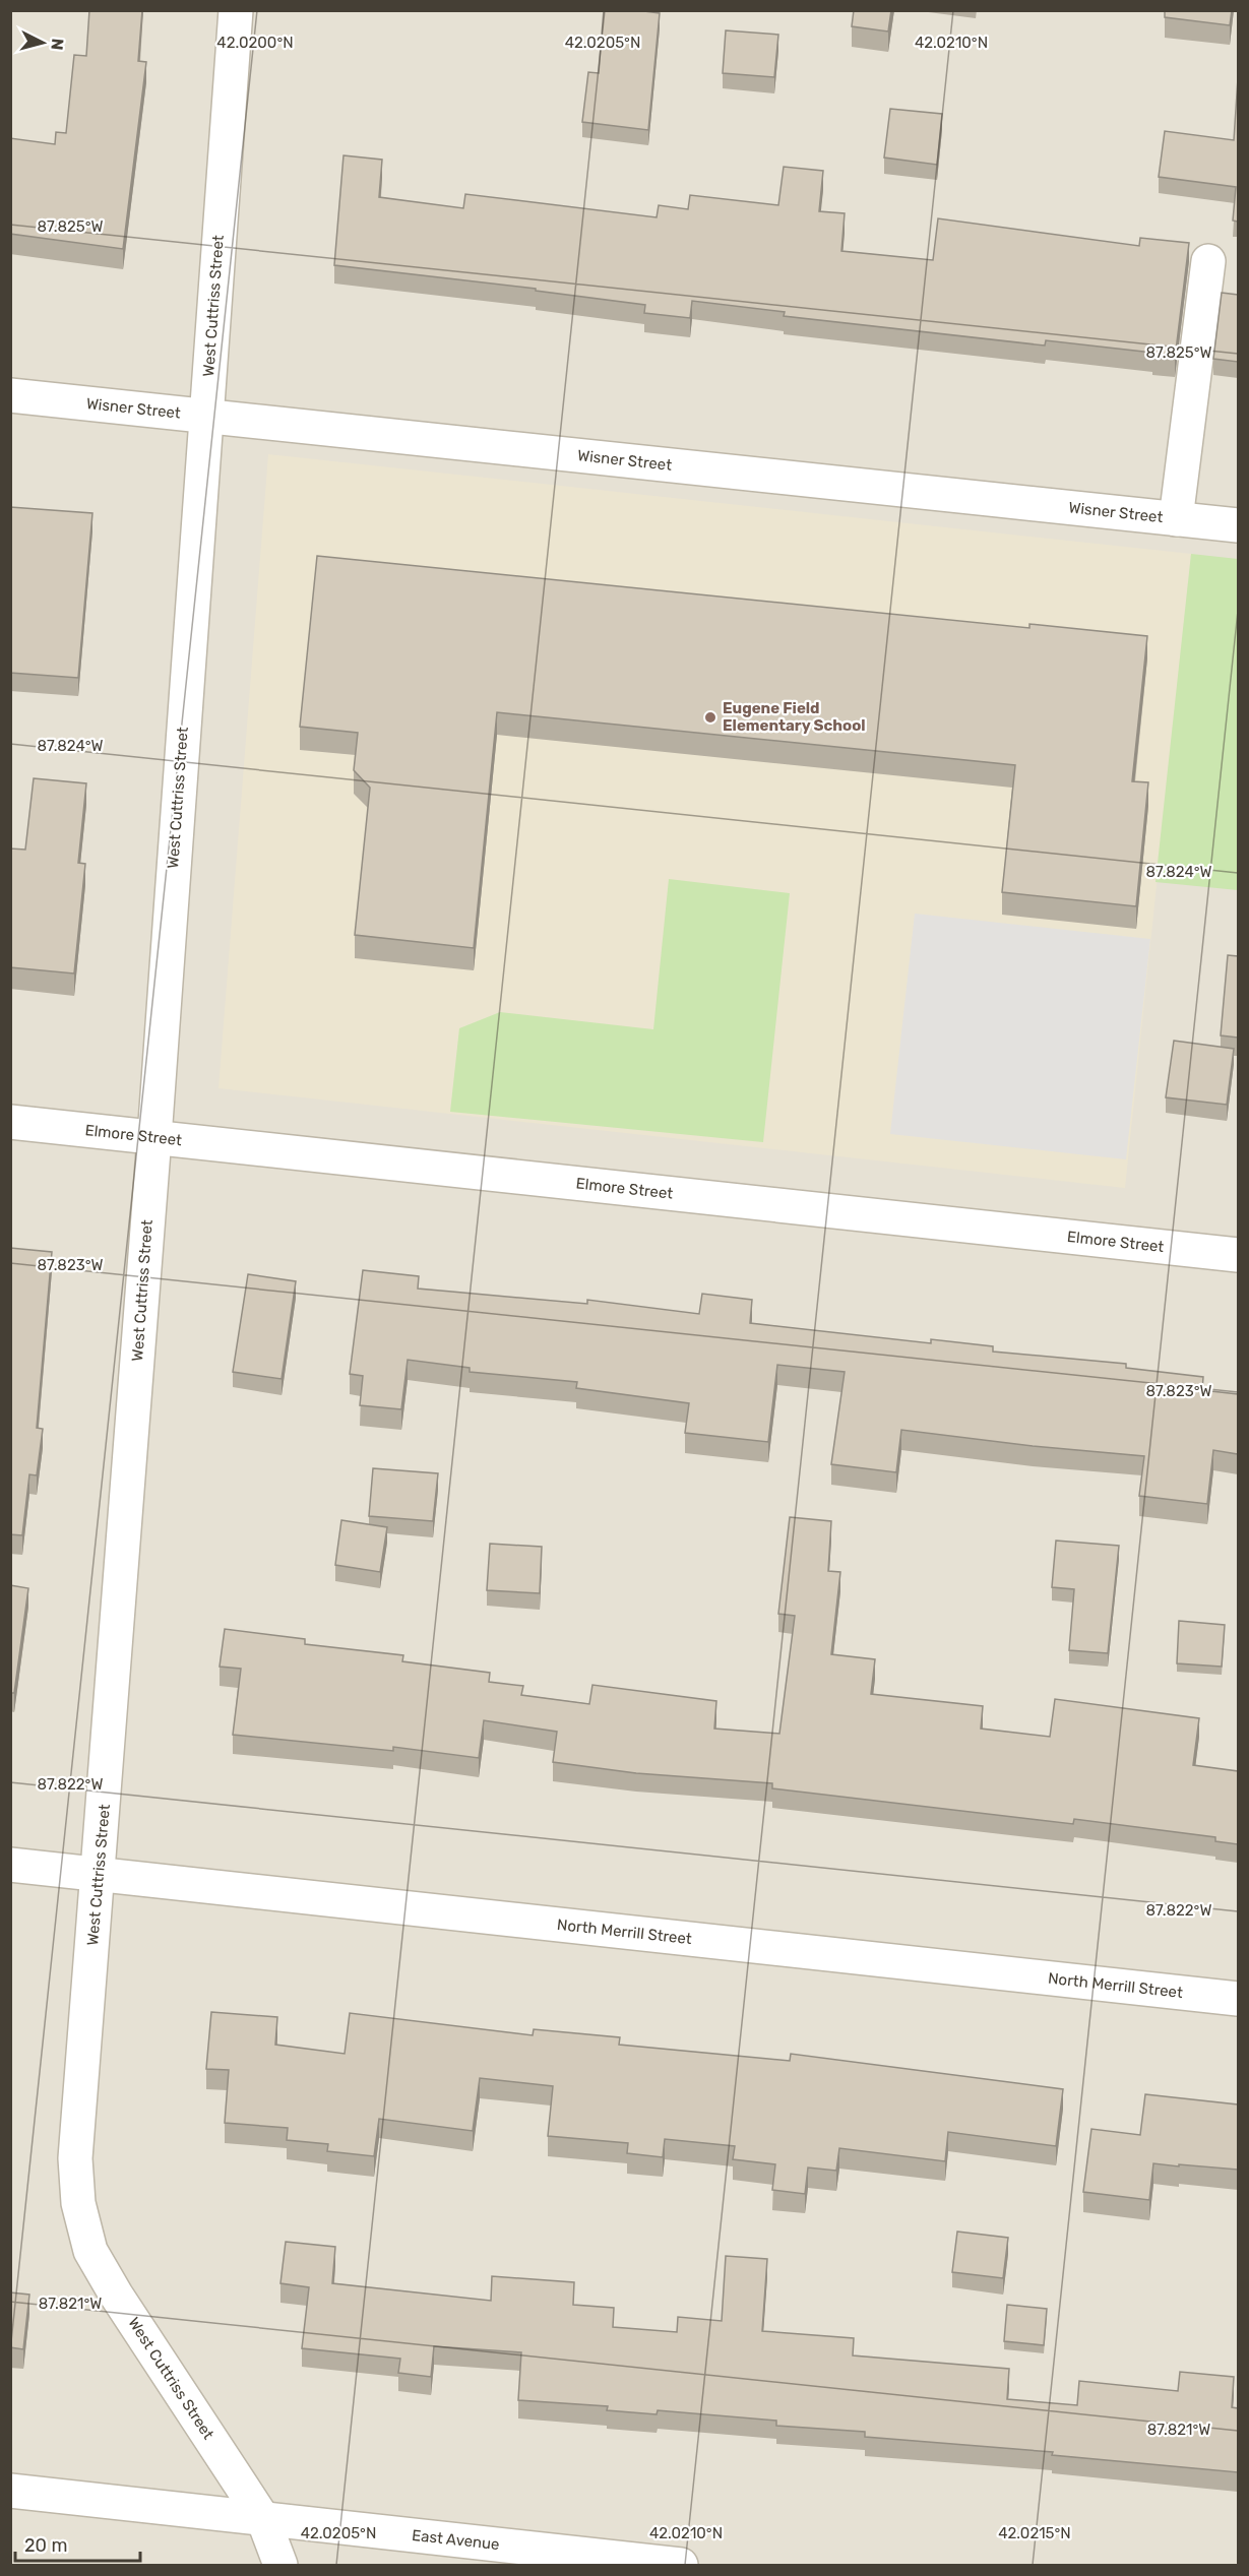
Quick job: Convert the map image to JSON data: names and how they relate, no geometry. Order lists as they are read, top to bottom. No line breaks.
{"streets":{"street":["West Cuttriss Street","Wisner Street","Elmore Street","North Merrill Street","East Avenue"]},"crossings":[["West Cuttriss Street","Wisner Street"],["West Cuttriss Street","Elmore Street"],["West Cuttriss Street","North Merrill Street"],["West Cuttriss Street","East Avenue"]],"places":["Eugene Field Elementary School"],"scale_bar":"20 m","north":"right","coordinates":["42.0200°N","42.0205°N","42.0210°N","87.825°W","87.824°W","87.823°W","87.822°W","87.821°W","42.0215°N"]}
